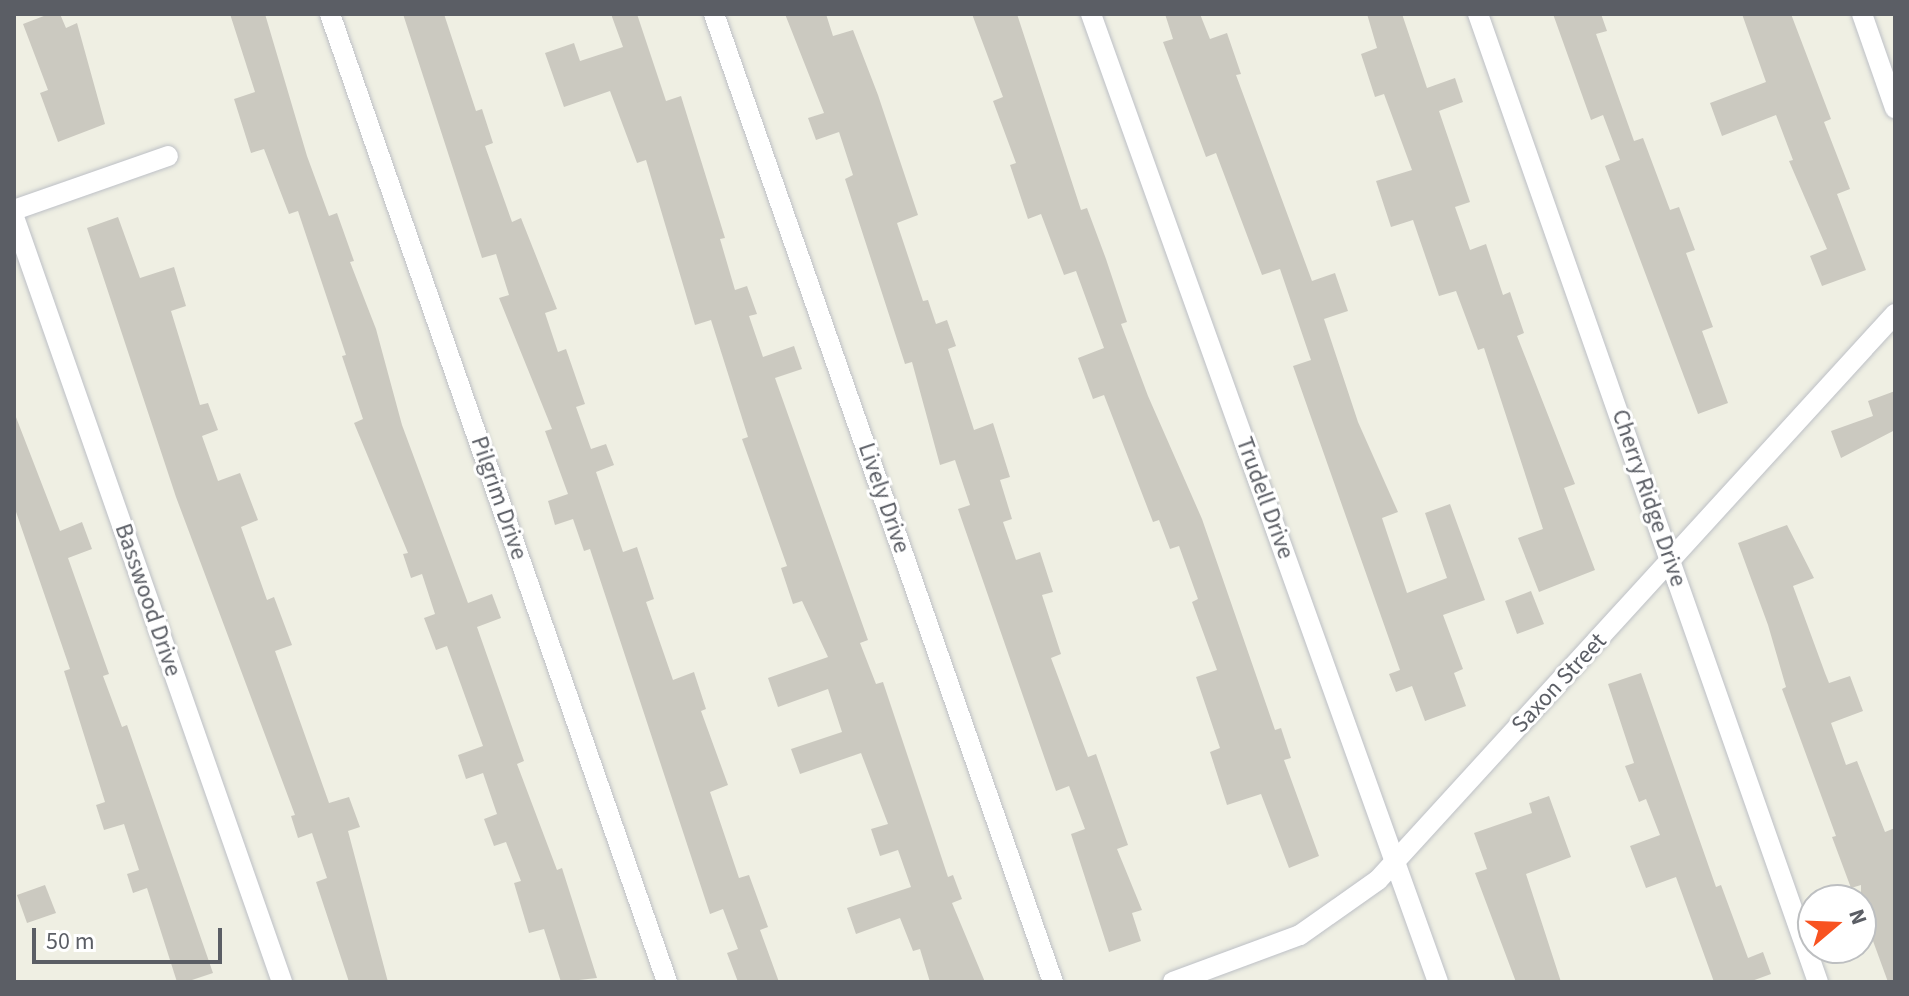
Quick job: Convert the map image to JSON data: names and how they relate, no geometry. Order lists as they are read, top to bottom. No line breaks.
{"streets":{"street":["Pilgrim Drive","Lively Drive","Trudell Drive","Cherry Ridge Drive","Basswood Drive","Saxon Street"]},"crossings":[["Trudell Drive","Saxon Street"],["Cherry Ridge Drive","Saxon Street"]],"scale_bar":"50 m","north":"right"}
